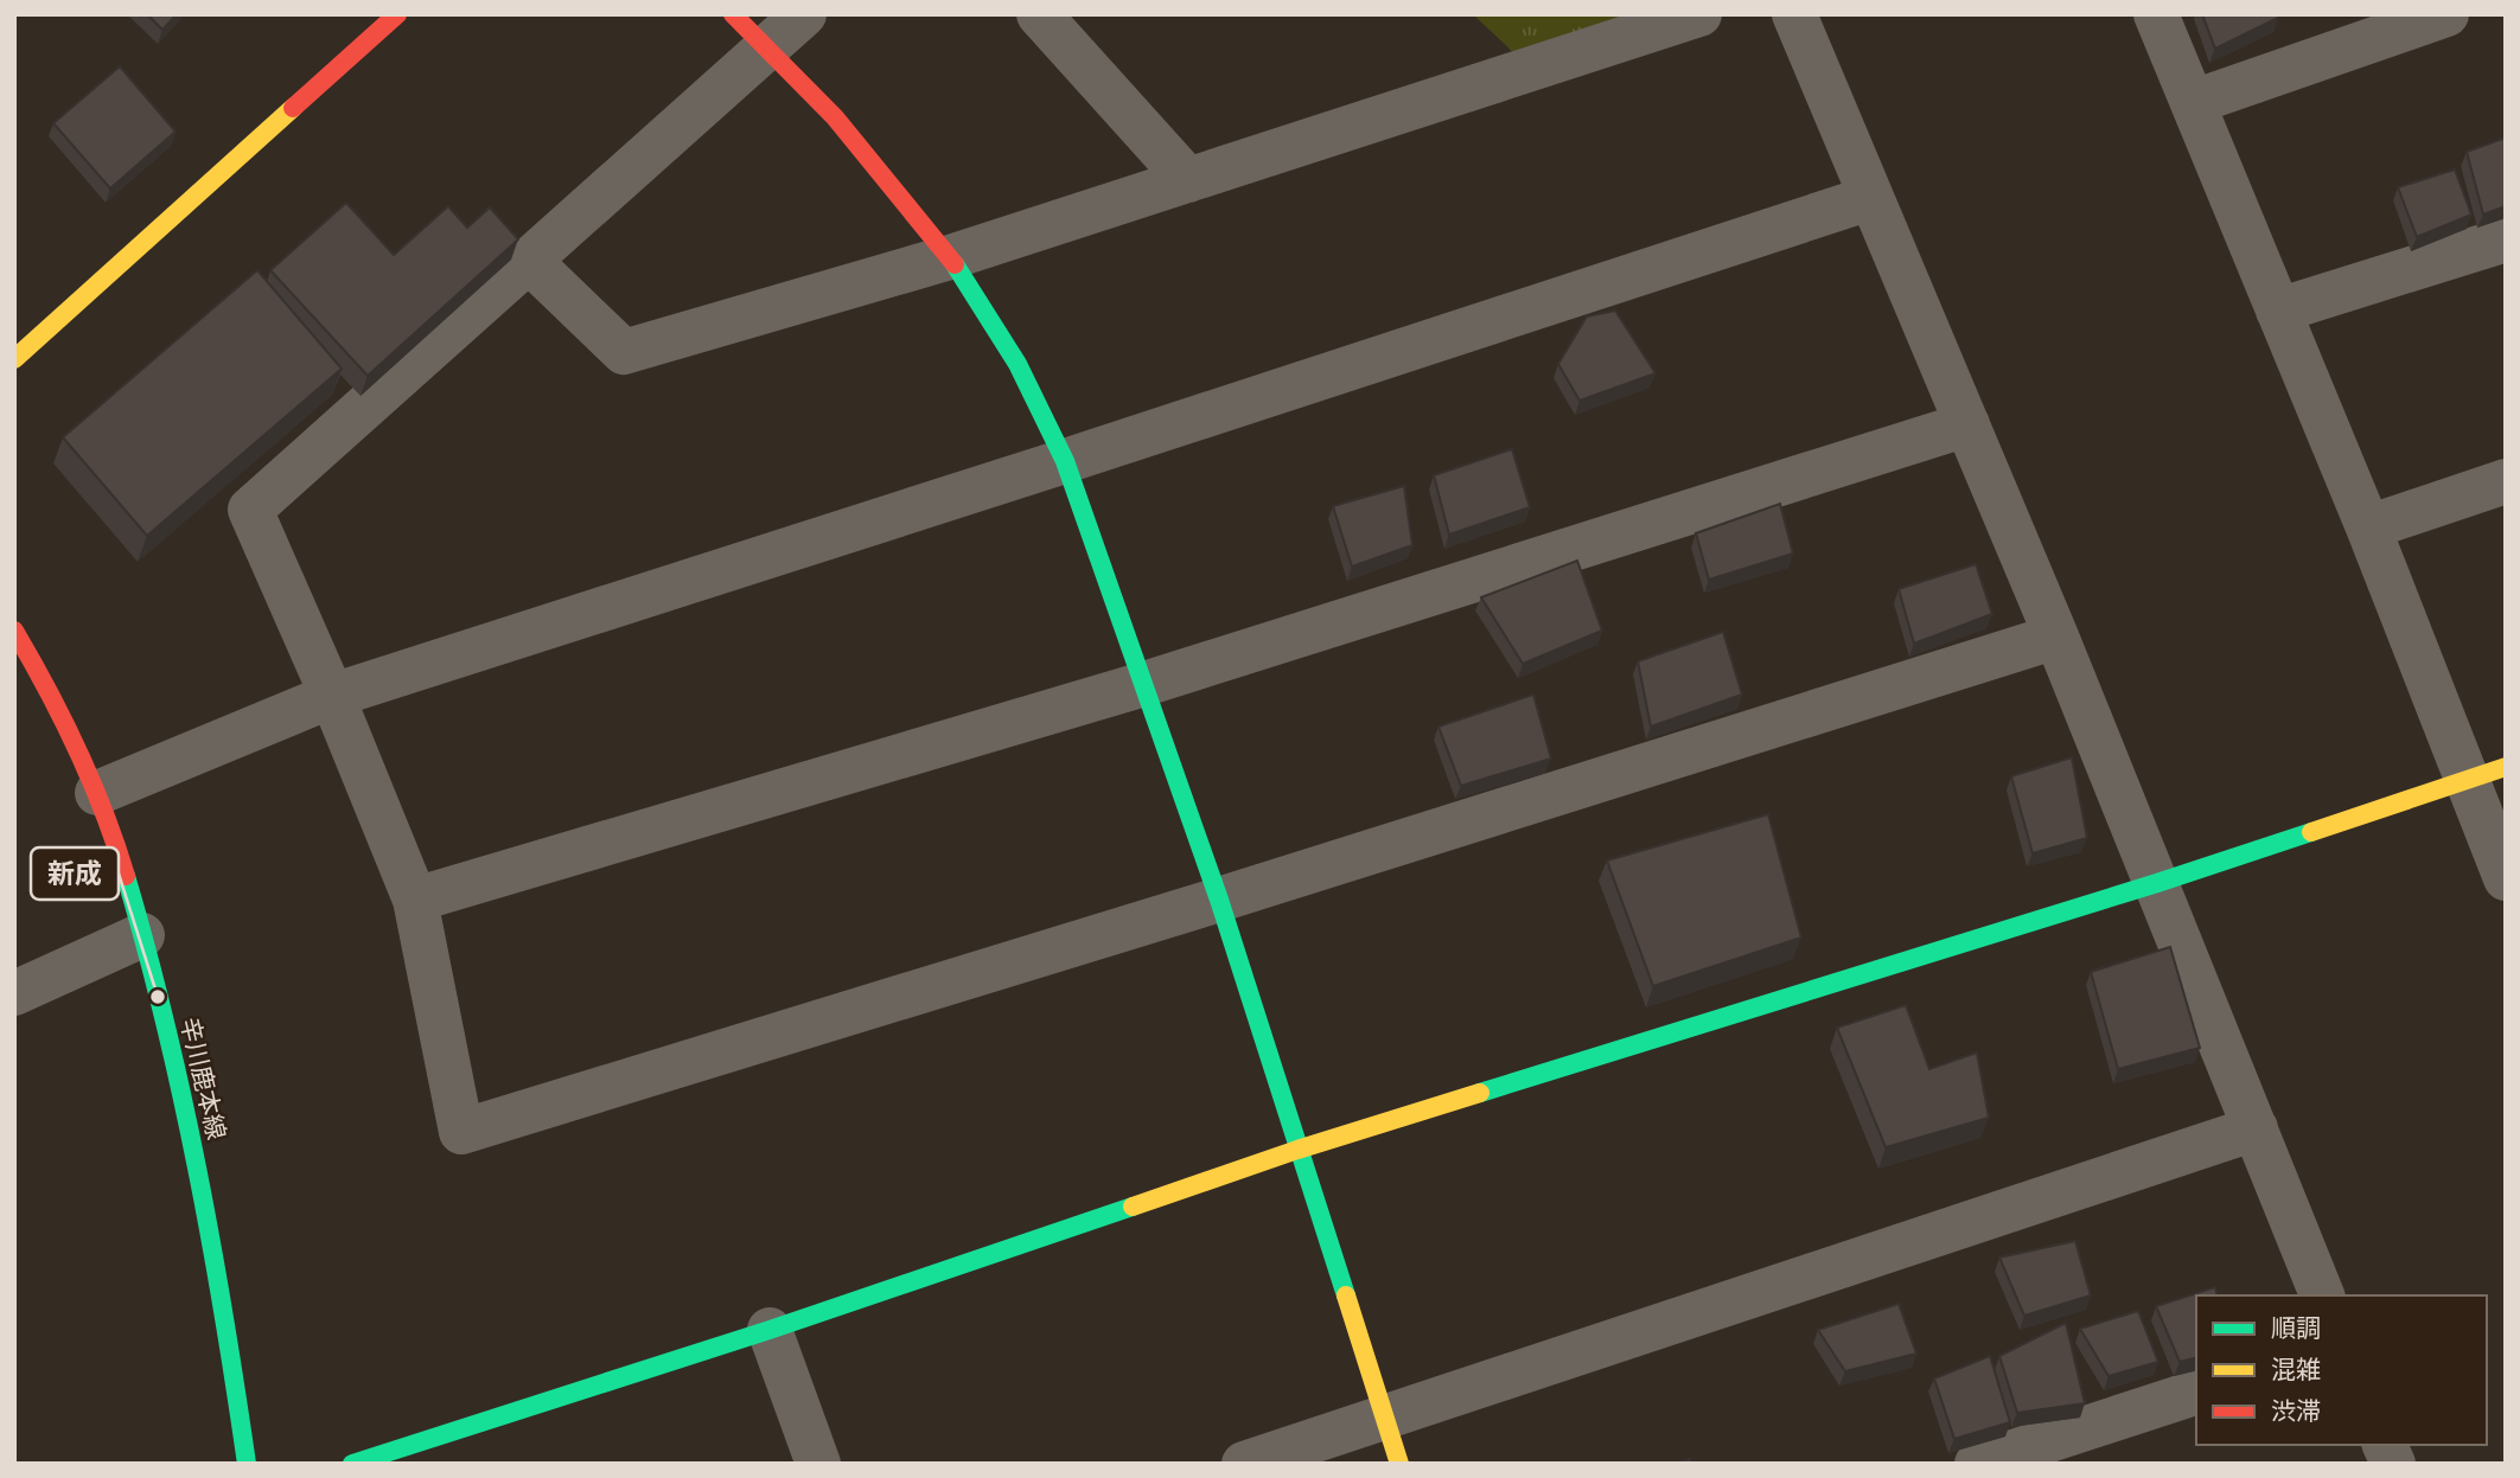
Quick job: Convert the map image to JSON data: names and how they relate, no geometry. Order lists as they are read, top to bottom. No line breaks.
{"streets":{"street":["辛川鹿本線"]},"places":["新成"],"legend":["順調","混雑","渋滞"]}
